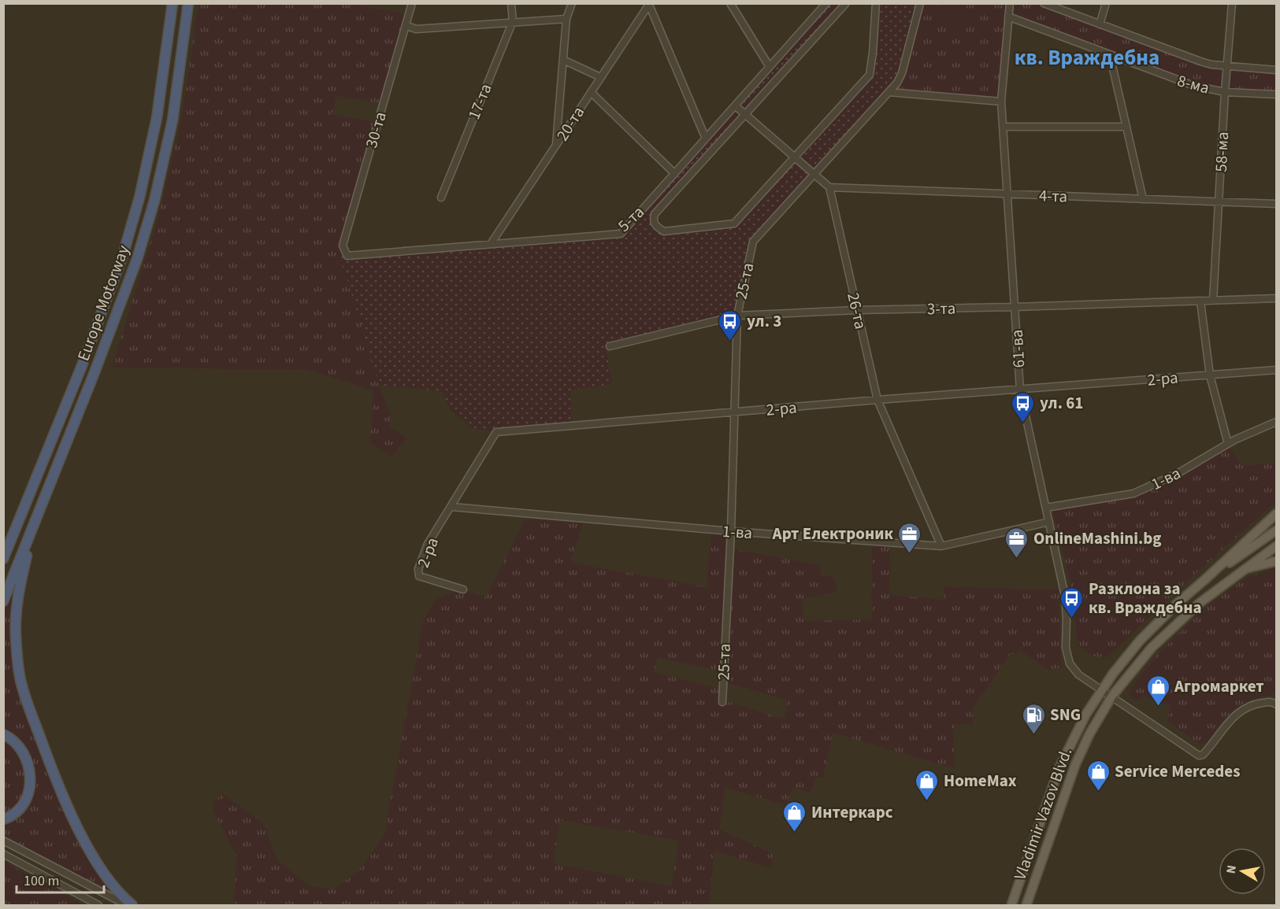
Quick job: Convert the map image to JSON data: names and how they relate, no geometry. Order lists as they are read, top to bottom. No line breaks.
{"streets":{"highway":["Europe Motorway"],"main road":["Vladimir Vazov Blvd."],"street":["8-ма","17-та","20-та","30-та","58-ма","4-та","5-та","25-та","3-та","26-та","61-ва","2-ра","1-ва"]},"crossings":[["8-ма","58-ма"],["8-ма","61-ва"],["20-та","5-та"],["30-та","5-та"],["58-ма","4-та"],["58-ма","3-та"],["4-та","26-та"],["4-та","61-ва"],["25-та","3-та"],["25-та","2-ра"],["25-та","1-ва"],["3-та","26-та"],["3-та","61-ва"],["26-та","2-ра"],["26-та","1-ва"],["61-ва","2-ра"],["61-ва","1-ва"],["61-ва","Vladimir Vazov Blvd."],["2-ра","1-ва"]],"districts":["кв. Враждебна"],"places":{"bus stop":["ул. 3","ул. 61","Разклона за кв. Враждебна"],"office":["Арт Електроник","ОnlineMashini.bg"],"shop":["Агромаркет","Service Mercedes","HomeMax","Интеркарс"],"fuel station":["SNG"]},"scale_bar":"100 m","north":"left"}
